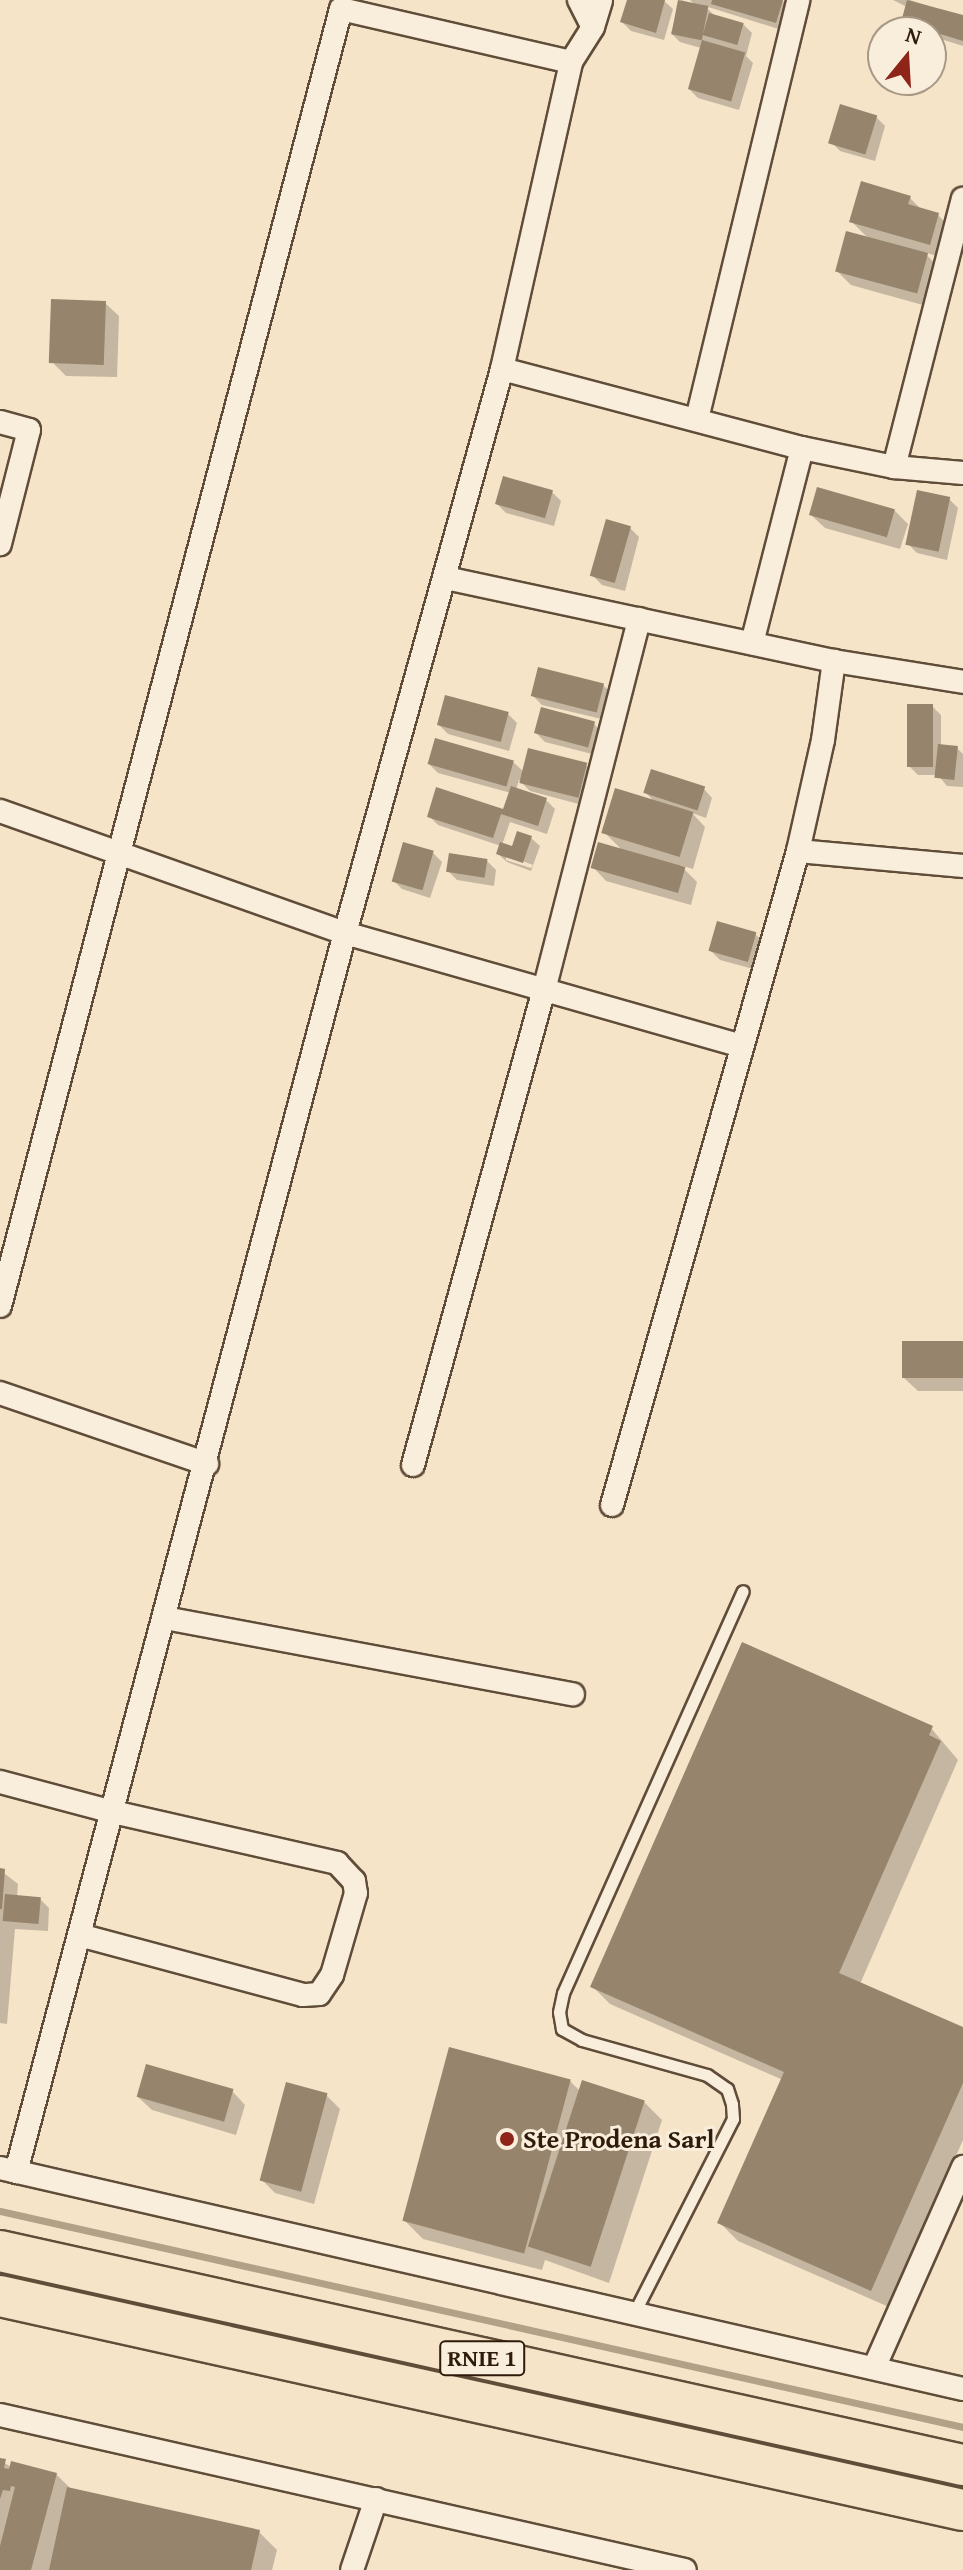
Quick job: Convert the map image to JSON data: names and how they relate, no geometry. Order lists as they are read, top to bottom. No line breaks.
{"streets":{"highway":["RNIE 1"]},"places":["Ste Prodena Sarl"],"north":"top"}
